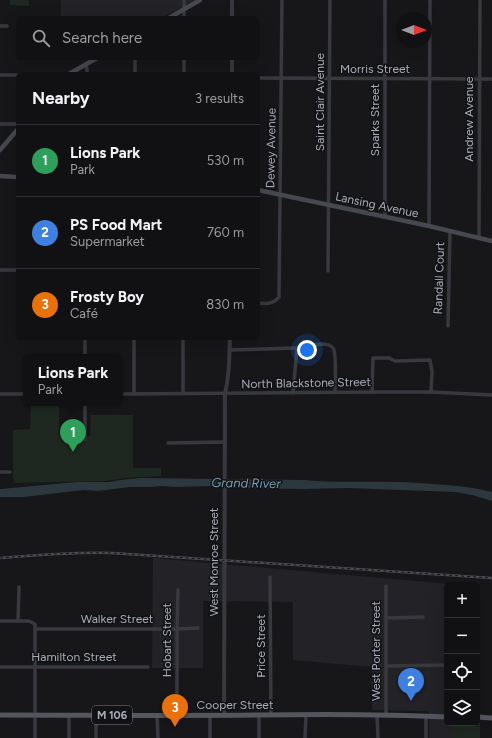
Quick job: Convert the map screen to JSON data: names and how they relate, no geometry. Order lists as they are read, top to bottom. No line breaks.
{"streets":{"main road":["Lansing Avenue","Cooper Street","M 106"],"street":["Morris Street","Saint Clair Avenue","Andrew Avenue","Sparks Street","Dewey Avenue","Randall Court","North Blackstone Street","West Monroe Street","Walker Street","Hobart Street","Price Street","West Porter Street","Hamilton Street"]},"crossings":[["Morris Street","Saint Clair Avenue"],["Morris Street","Andrew Avenue"],["Morris Street","Sparks Street"],["Morris Street","Dewey Avenue"],["Saint Clair Avenue","Lansing Avenue"],["Andrew Avenue","Lansing Avenue"],["Sparks Street","Lansing Avenue"],["Dewey Avenue","Lansing Avenue"],["Lansing Avenue","Randall Court"],["North Blackstone Street","West Monroe Street"],["West Monroe Street","Cooper Street"],["Walker Street","Hobart Street"],["Hobart Street","Cooper Street"],["Price Street","Cooper Street"],["West Porter Street","Cooper Street"]],"water":["Grand River"],"north":"right","page":{"search":"Search here","heading":["Nearby","3 results"],"list":[{"mark":"1","name":"Lions Park","note":"Park","value":"530 m"},{"mark":"2","name":"PS Food Mart","note":"Supermarket","value":"760 m"},{"mark":"3","name":"Frosty Boy","note":"Café","value":"830 m"}],"popup":["Lions Park","Park"],"pins":["1","2","3"],"map_buttons":["+","−"]}}
